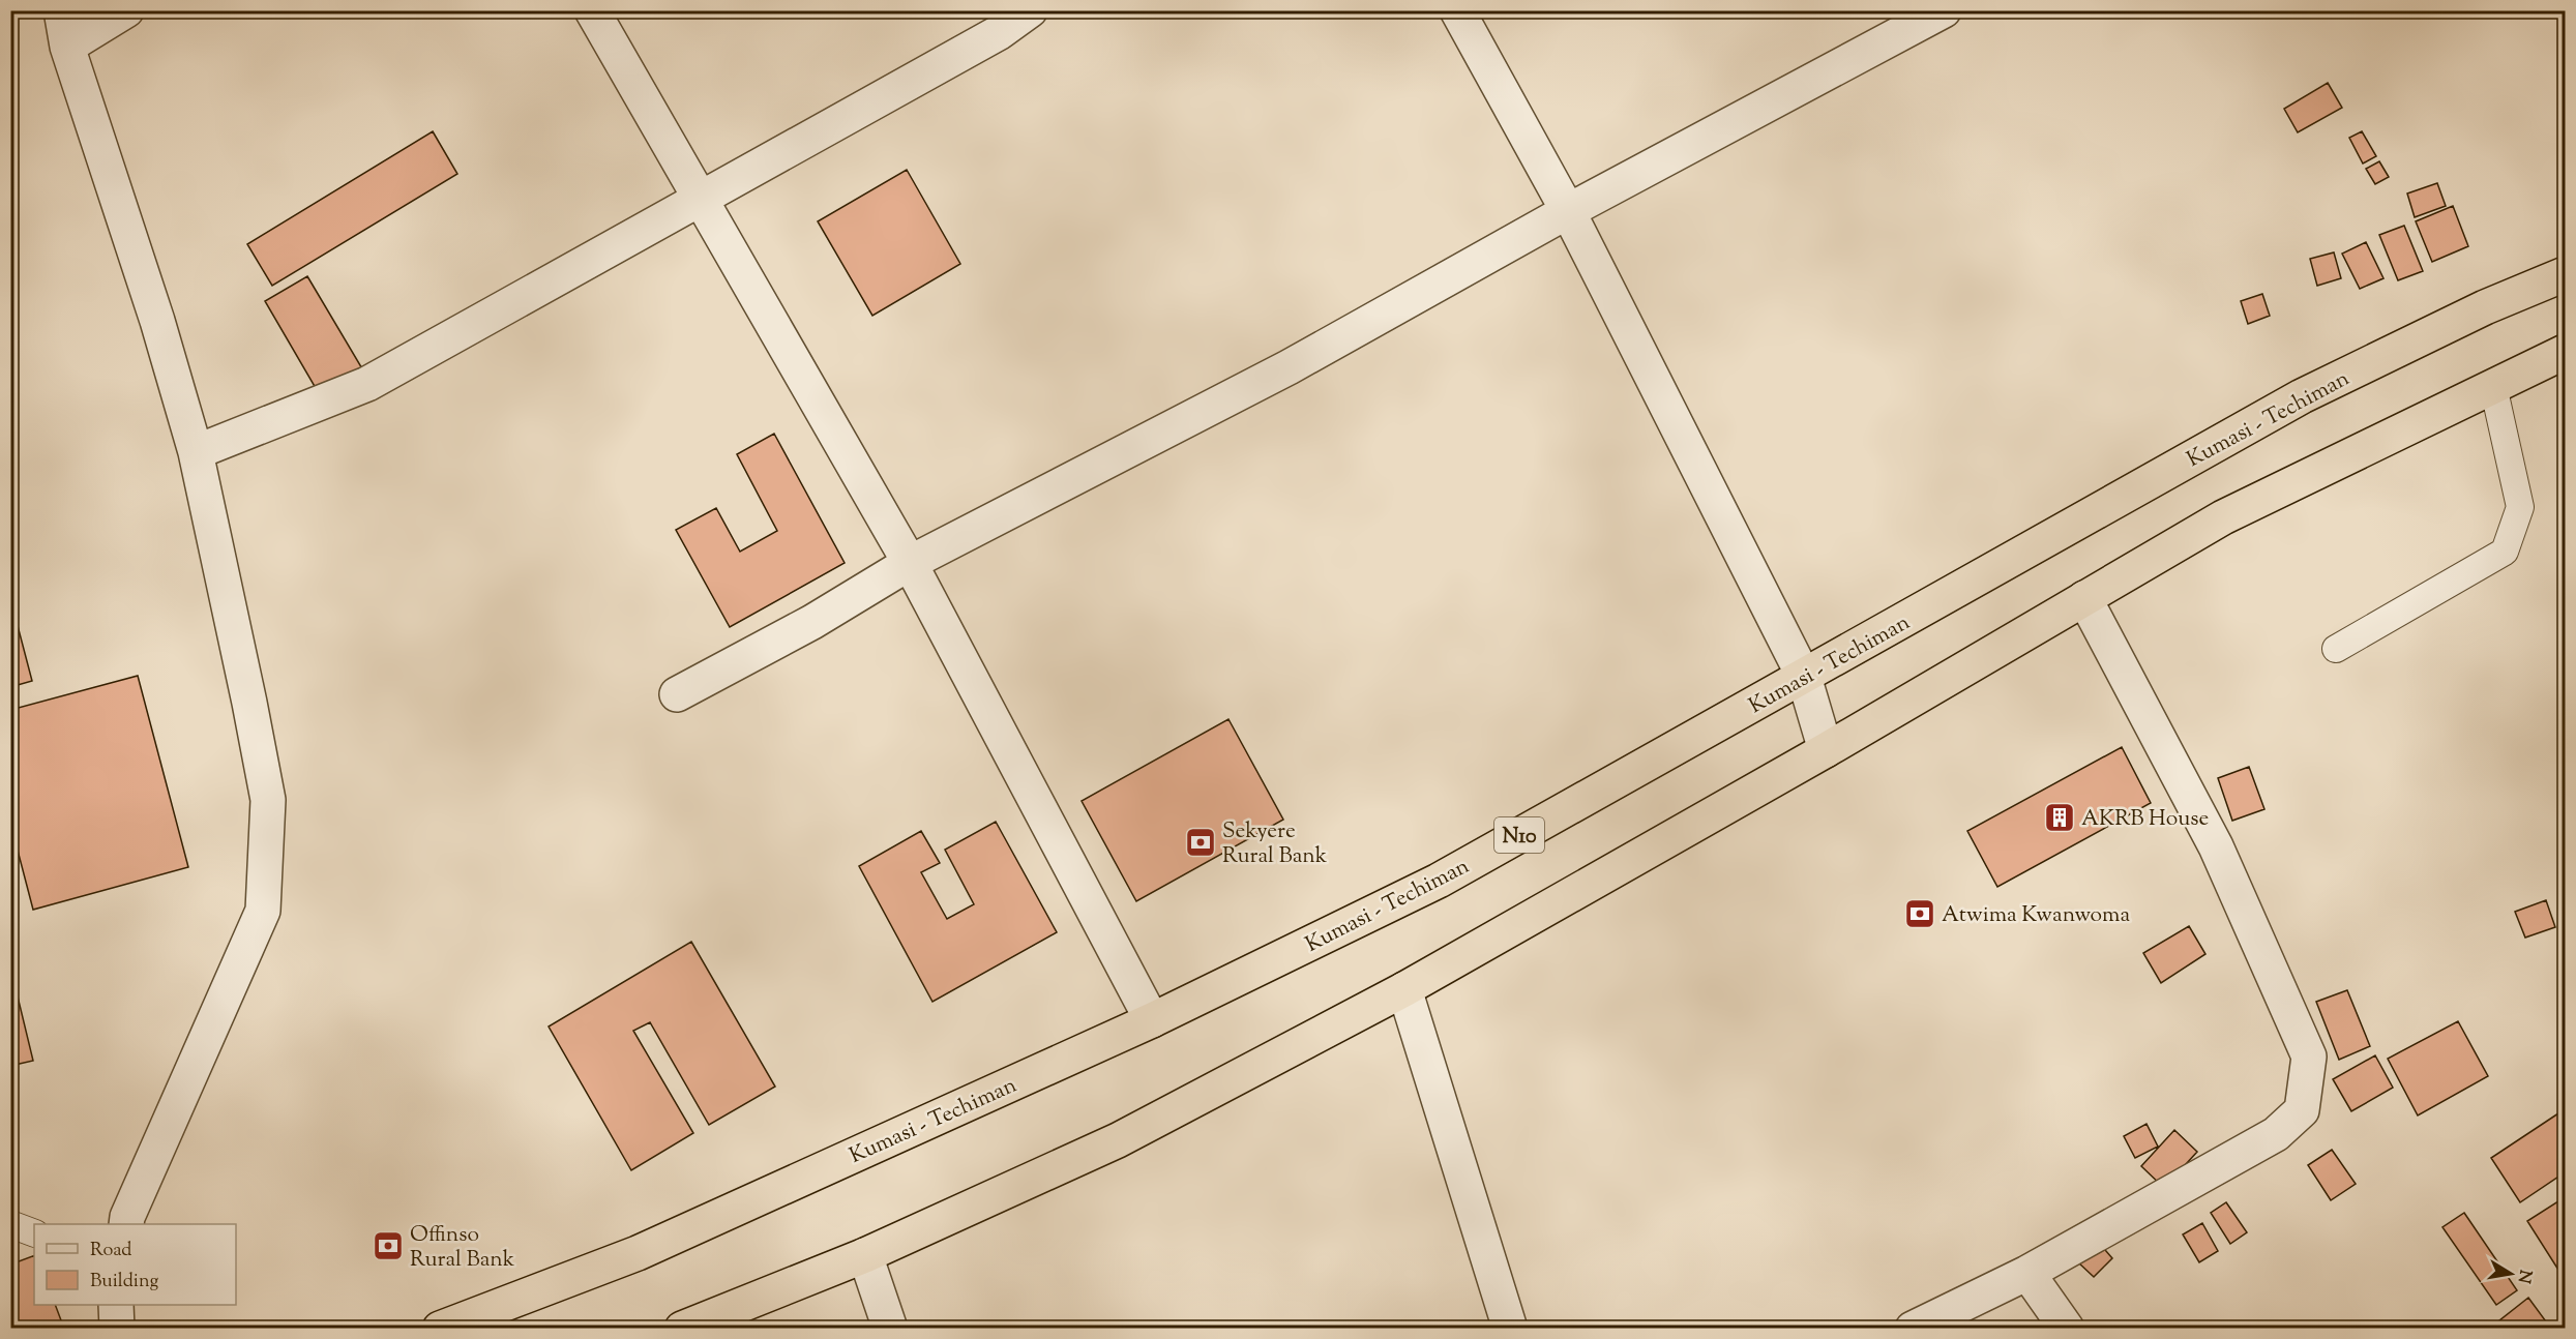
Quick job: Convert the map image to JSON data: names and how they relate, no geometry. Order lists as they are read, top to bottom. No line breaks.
{"streets":{"highway":["Kumasi - Techiman","N10"]},"places":{"building":["AKRB House"],"bank":["Sekyere Rural Bank","Atwima Kwanwoma","Offinso Rural Bank"]},"legend":["Road","Building"],"north":"right"}
